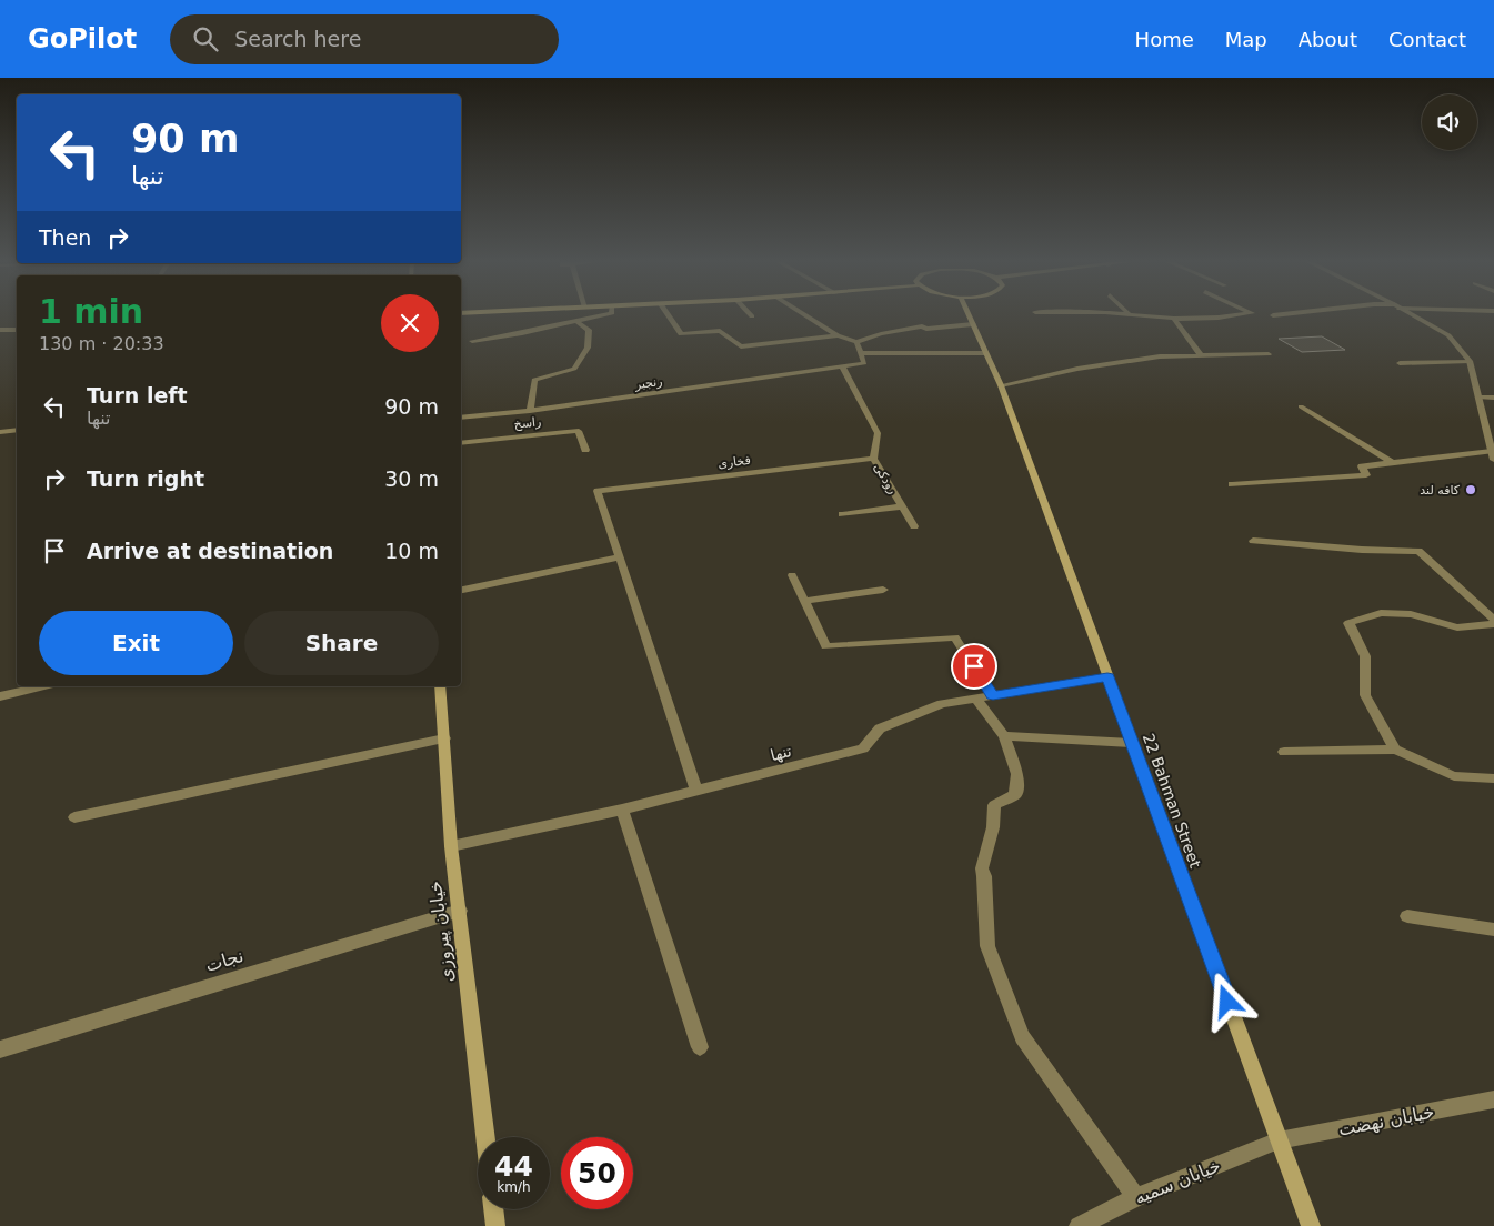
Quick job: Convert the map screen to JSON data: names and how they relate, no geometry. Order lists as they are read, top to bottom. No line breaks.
{"streets":{"main road":["22 Bahman Street","خیابان پیروزی"],"street":["رنجبر","راسخ","فخاری","رودکی","تنها","نجات","خیابان نهضت","خیابان سمیه"]},"crossings":[["رنجبر","رودکی"],["فخاری","رودکی"],["تنها","22 Bahman Street"],["تنها","خیابان پیروزی"],["22 Bahman Street","خیابان نهضت"],["22 Bahman Street","خیابان سمیه"],["خیابان پیروزی","نجات"],["خیابان نهضت","خیابان سمیه"]],"places":["كافه لند"],"page":{"header":"GoPilot","search":"Search here","nav":["Home","Map","About","Contact"],"turn":["90 m","تنها"],"then":"Then","heading":["1 min","130 m · 20:33"],"list":[{"name":"Turn left","note":"تنها","value":"90 m"},{"name":"Turn right","value":"30 m"},{"name":"Arrive at destination","value":"10 m"}],"buttons":["Exit","Share"],"speed":"44 km/h","limit":"50"}}
